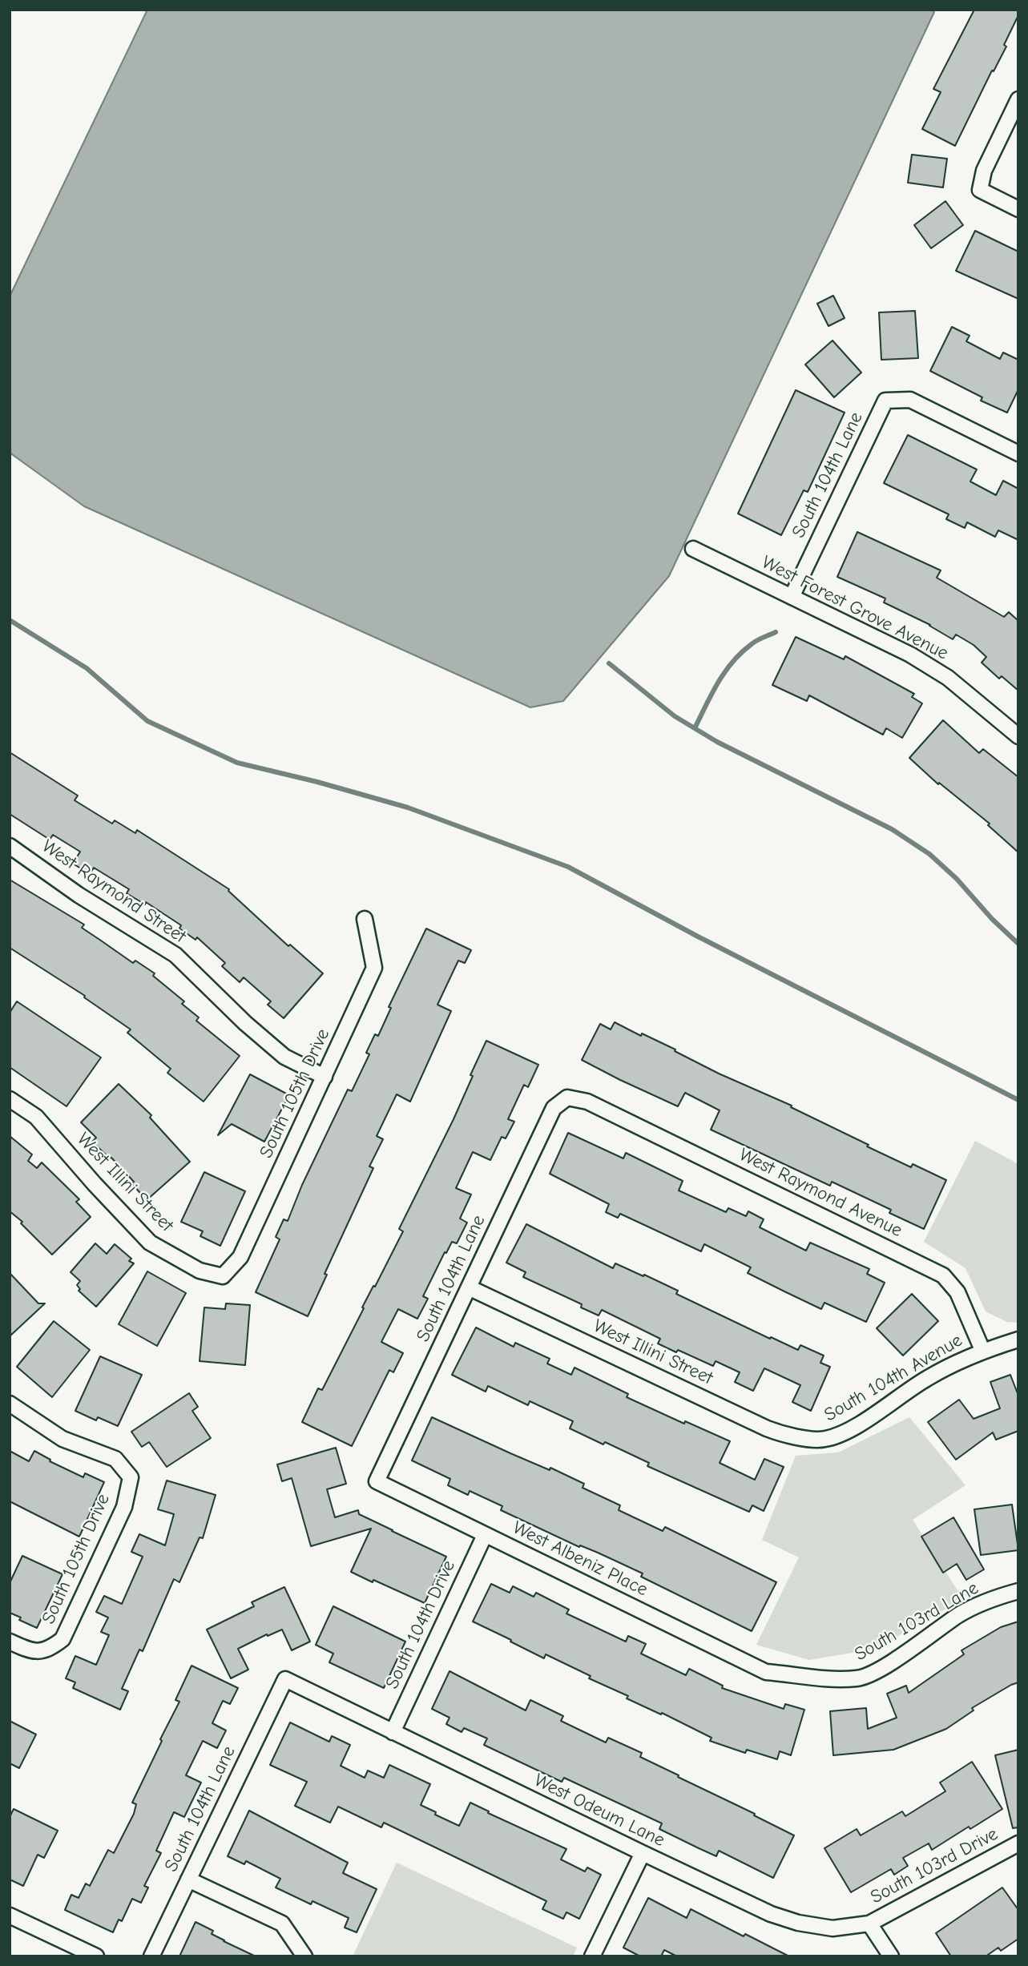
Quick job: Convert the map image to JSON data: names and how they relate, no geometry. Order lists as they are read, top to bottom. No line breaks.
{"streets":{"street":["South 104th Lane","West Forest Grove Avenue","West Raymond Street","South 105th Drive","West Illini Street","West Raymond Avenue","South 104th Avenue","West Albeniz Place","South 103rd Lane","South 104th Drive","West Odeum Lane","South 103rd Drive"]},"crossings":[["South 104th Lane","West Forest Grove Avenue"],["South 104th Lane","West Illini Street"],["South 104th Lane","West Raymond Avenue"],["South 104th Lane","West Albeniz Place"],["South 104th Lane","West Odeum Lane"],["West Raymond Street","South 105th Drive"],["South 105th Drive","West Illini Street"],["West Illini Street","South 104th Avenue"],["West Raymond Avenue","South 104th Avenue"],["West Albeniz Place","South 103rd Lane"],["West Albeniz Place","South 104th Drive"],["South 104th Drive","West Odeum Lane"],["West Odeum Lane","South 103rd Drive"]]}
